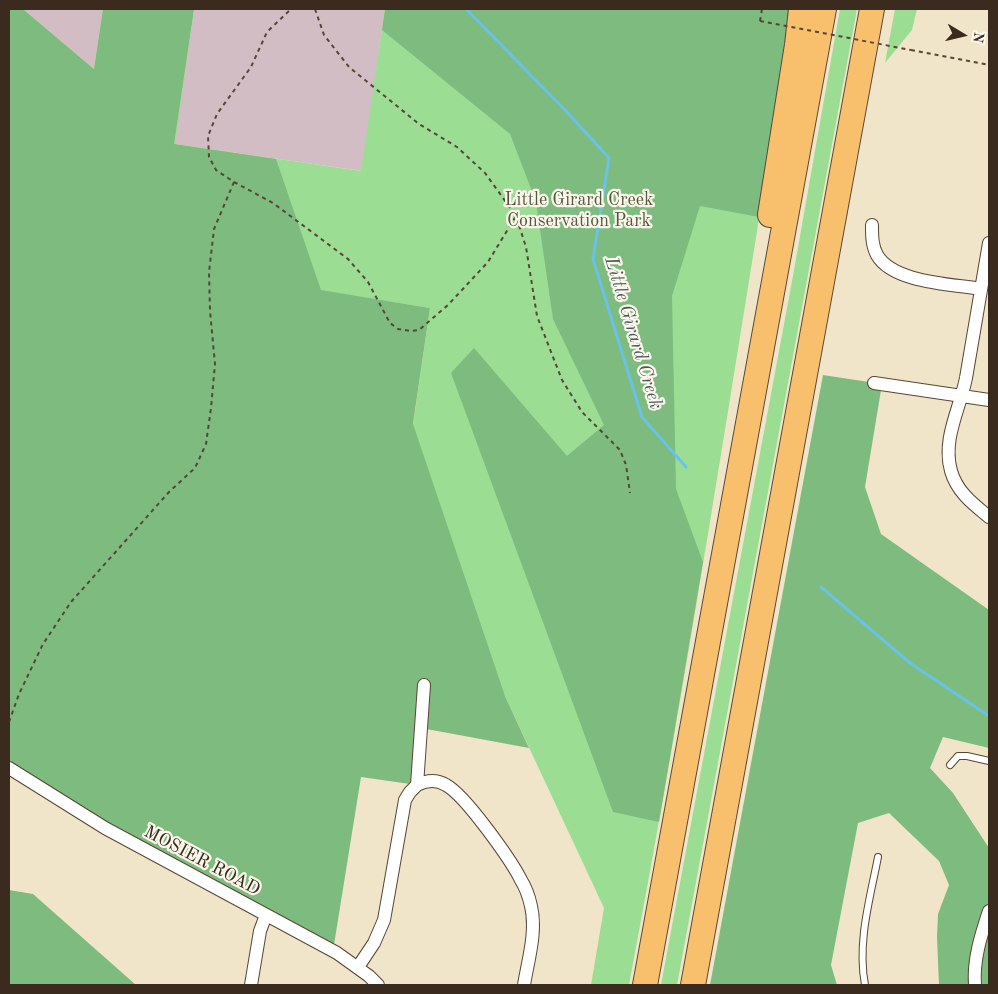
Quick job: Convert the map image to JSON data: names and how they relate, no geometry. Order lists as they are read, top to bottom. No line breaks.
{"streets":{"street":["MOSIER ROAD"]},"water":["Little Girard Creek"],"parks":["Little Girard Creek Conservation Park"],"north":"right"}
